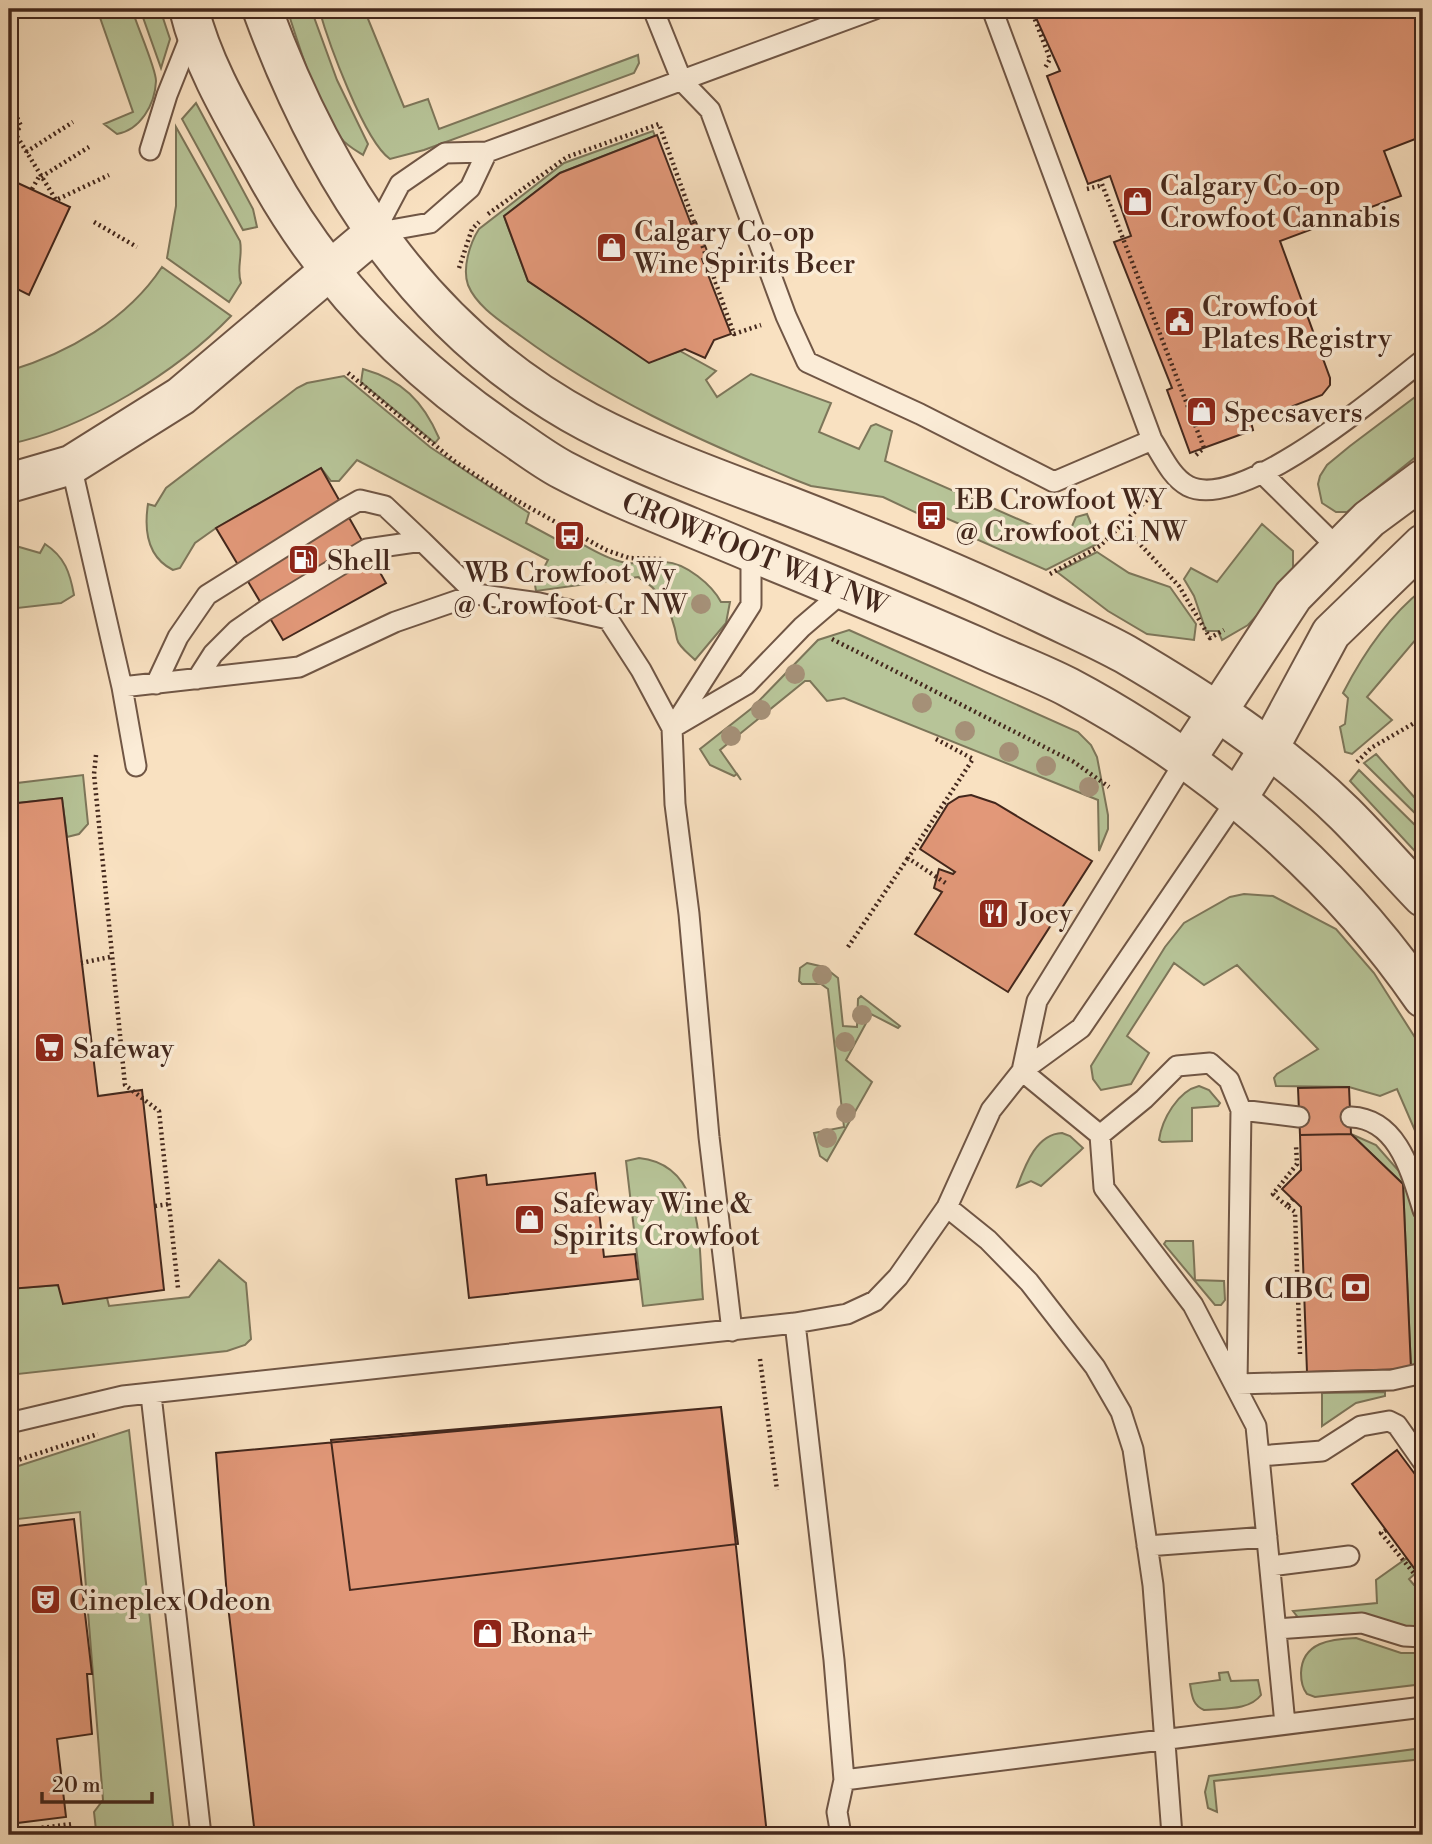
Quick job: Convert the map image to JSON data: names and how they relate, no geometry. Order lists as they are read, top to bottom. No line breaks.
{"streets":{"street":["CROWFOOT WAY NW"]},"places":{"shop":["Calgary Co-op Crowfoot Cannabis","Calgary Co-op Wine Spirits Beer","Specsavers","Safeway Wine & Spirits Crowfoot","Rona+"],"public building":["Crowfoot Plates Registry"],"bus stop":["EB Crowfoot WY @ Crowfoot Ci NW","WB Crowfoot Wy @ Crowfoot Cr NW"],"fuel station":["Shell"],"restaurant":["Joey"],"supermarket":["Safeway"],"bank":["CIBC"],"theatre":["Cineplex Odeon"]},"scale_bar":"20 m"}
